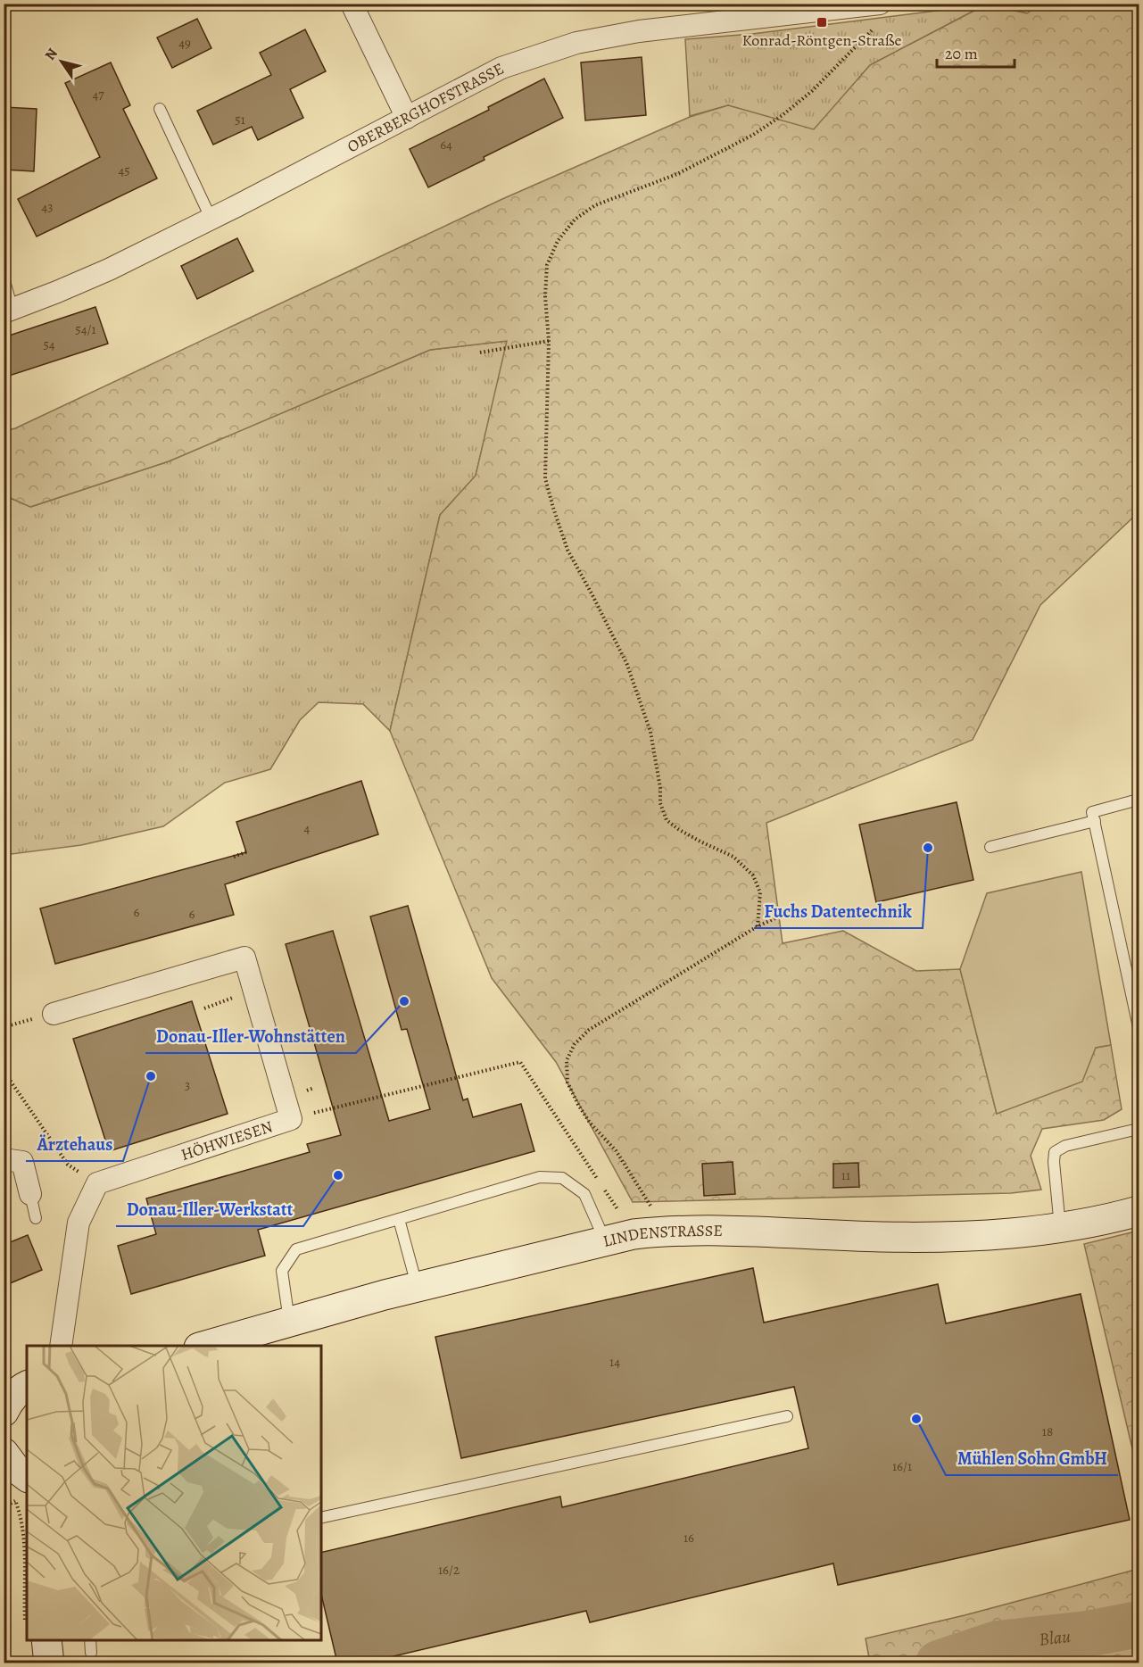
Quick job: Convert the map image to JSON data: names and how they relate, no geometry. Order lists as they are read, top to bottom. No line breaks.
{"streets":{"street":["OBERBERGHOFSTRASSE","HÖHWIESEN","LINDENSTRASSE"]},"water":["Blau"],"places":{"transit":["Konrad-Röntgen-Straße"],"other":["Fuchs Datentechnik","Donau-Iller-Wohnstätten","Ärztehaus","Donau-Iller-Werkstatt","Mühlen Sohn GmbH"]},"house_numbers":["49","47","51","64","45","43","54/1","54","4","6","6","3","11","14","18","16/1","16","16/2"],"scale_bar":"20 m","north":"top left"}
